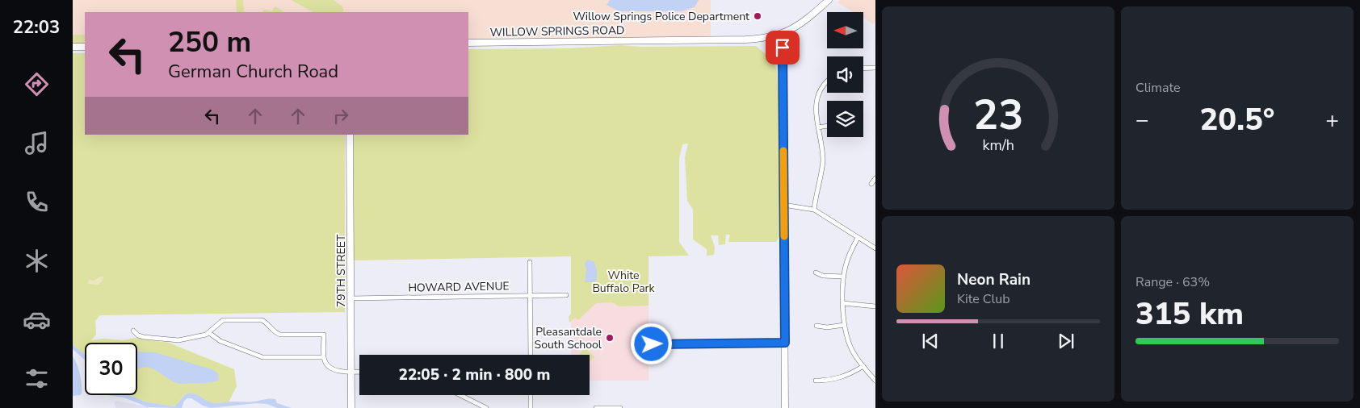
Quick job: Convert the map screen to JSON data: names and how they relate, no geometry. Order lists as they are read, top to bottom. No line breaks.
{"streets":{"street":["WILLOW SPRINGS ROAD","79TH STREET","HOWARD AVENUE"]},"crossings":[["79TH STREET","HOWARD AVENUE"]],"parks":["White Buffalo Park"],"places":["Willow Springs Police Department","Pleasantdale South School"],"north":"left","page":{"tabs":"22:03","tile":["Climate",["Range · 63%","315 km"]],"turn":["250 m","German Church Road"],"heat":["−","20.5°","+"],"song":["Neon Rain","Kite Club"],"limit":"30","trip":"22:05 · 2 min · 800 m","gauge":["23","km/h"]}}
